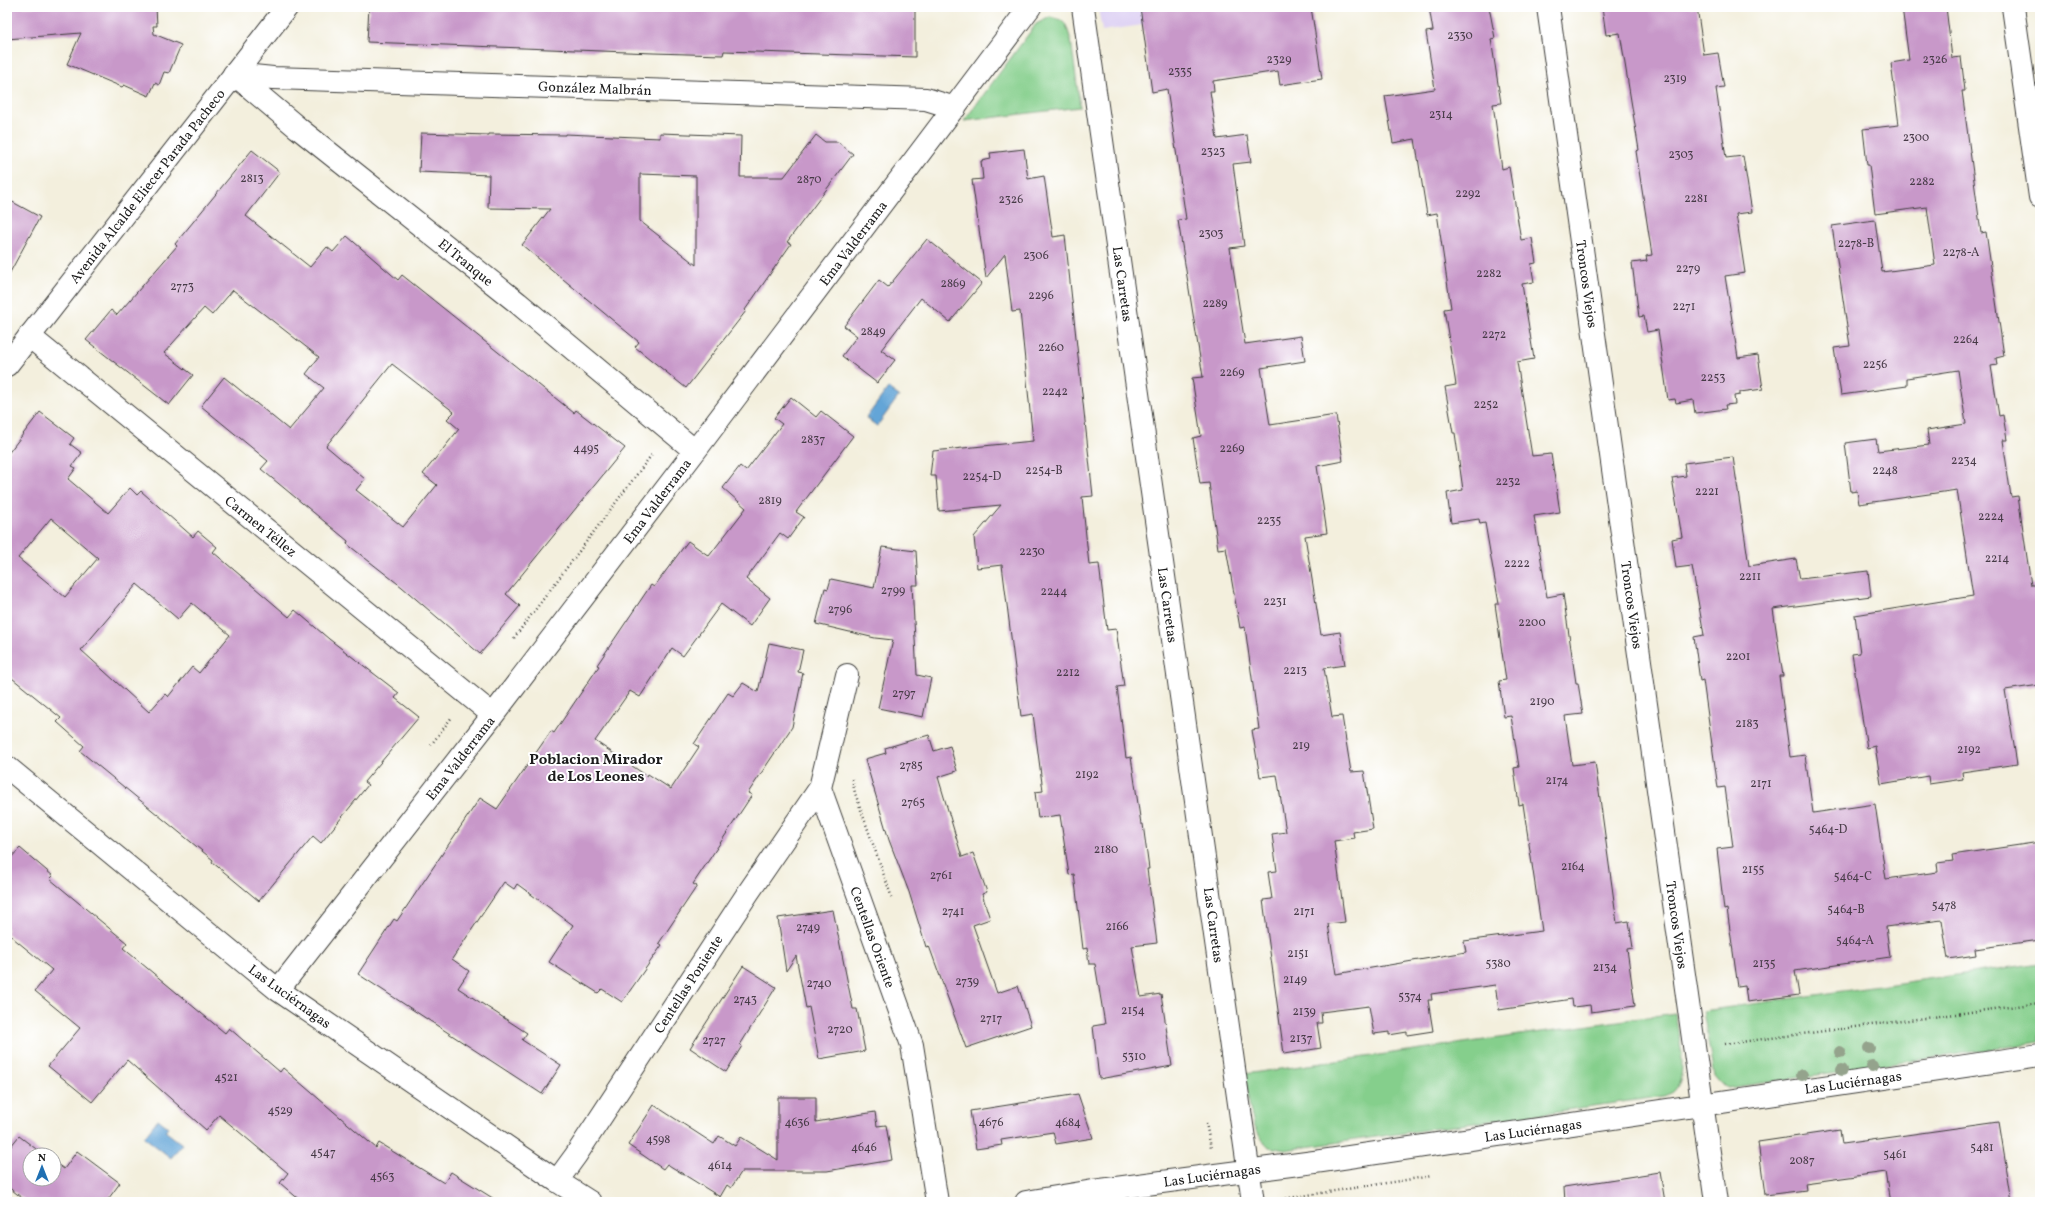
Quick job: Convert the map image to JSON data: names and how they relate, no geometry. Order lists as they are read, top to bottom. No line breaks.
{"streets":{"street":["González Malbrán","Avenida Alcalde Eliecer Parada Pacheco","Ema Valderrama","El Tranque","Las Carretas","Troncos Viejos","Carmen Téllez","Centellas Oriente","Centellas Poniente","Las Luciérnagas"]},"crossings":[["González Malbrán","Avenida Alcalde Eliecer Parada Pacheco"],["González Malbrán","Ema Valderrama"],["González Malbrán","El Tranque"],["Avenida Alcalde Eliecer Parada Pacheco","El Tranque"],["Avenida Alcalde Eliecer Parada Pacheco","Carmen Téllez"],["Ema Valderrama","El Tranque"],["Ema Valderrama","Carmen Téllez"],["Ema Valderrama","Las Luciérnagas"],["Las Carretas","Las Luciérnagas"],["Troncos Viejos","Las Luciérnagas"],["Centellas Oriente","Centellas Poniente"],["Centellas Poniente","Las Luciérnagas"]],"districts":["Poblacion Mirador de Los Leones"],"house_numbers":["2330","2329","2326","2335","2319","2314","2300","2323","2303","2813","2870","2282","2292","2281","2326","2303","2278-B","2278-A","2306","2279","2282","2869","2773","2296","2289","2271","2849","2272","2264","2260","2256","2269","2253","2242","2252","2837","4495","2269","2234","2254-B","2248","2254-D","2232","2221","2819","2224","2235","2230","2214","2222","2211","2799","2244","2231","2796","2200","2201","2213","2212","2797","2190","2183","219","2192","2785","2192","2174","2171","2765","5464-D","2180","2164","2155","2761","5464-C","5478","5464-B","2741","2171","2166","2749","5464-A","2151","5380","2135","2134","2149","2739","2740","5374","2743","2154","2139","2717","2720","2137","2727","5310","4521","4529","4636","4676","4684","4598","4646","5481","4547","5461","2087","4614","4563"],"north":"top"}
